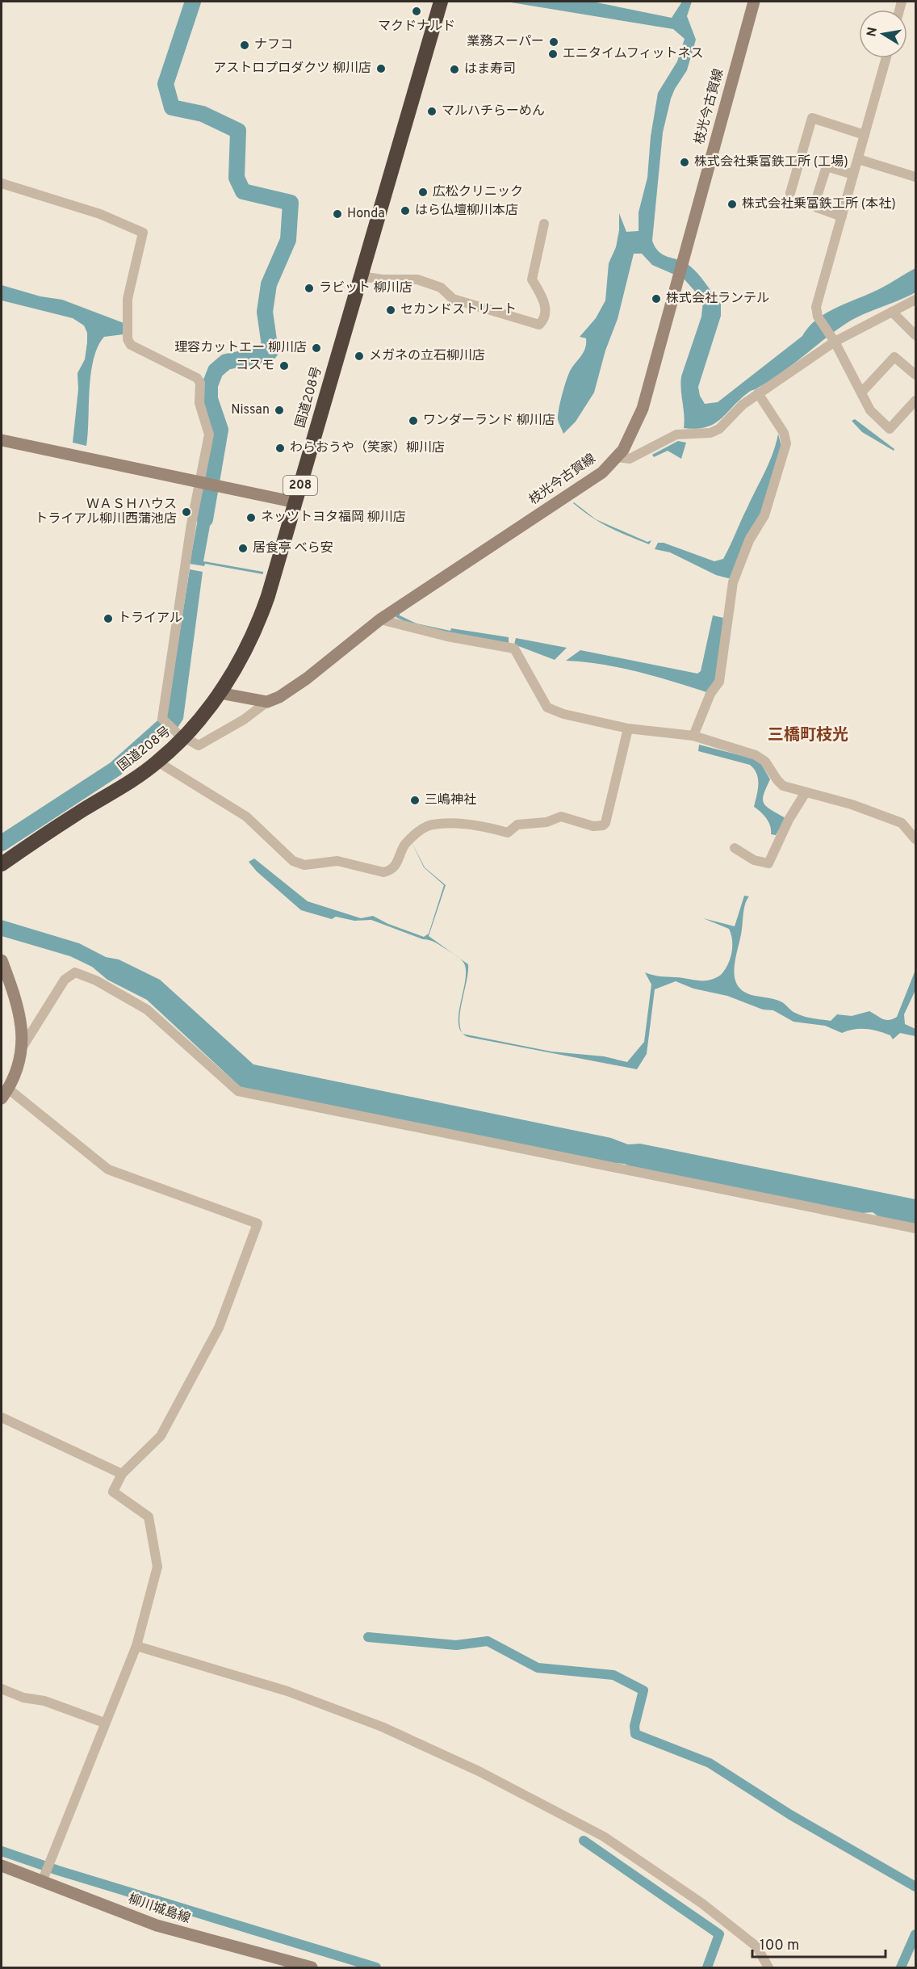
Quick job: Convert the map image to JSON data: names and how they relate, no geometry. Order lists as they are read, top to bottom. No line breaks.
{"streets":{"highway":["国道208号","208"],"main road":["枝光今古賀線","柳川城島線"]},"districts":["三橋町枝光"],"places":["マクドナルド","業務スーパー","ナフコ","エニタイムフィットネス","アストロプロダクツ 柳川店","はま寿司","マルハチらーめん","株式会社乗富鉄工所 (工場)","広松クリニック","株式会社乗富鉄工所 (本社)","はら仏壇柳川本店","Honda","ラビット 柳川店","株式会社ランテル","セカンドストリート","理容カットエー 柳川店","メガネの立石柳川店","コスモ","Nissan","ワンダーランド 柳川店","わらおうや（笑家）柳川店","ＷＡＳＨハウス トライアル柳川西蒲池店","ネッツトヨタ福岡 柳川店","居食亭 べら安","トライアル","三嶋神社"],"scale_bar":"100 m","north":"left"}
